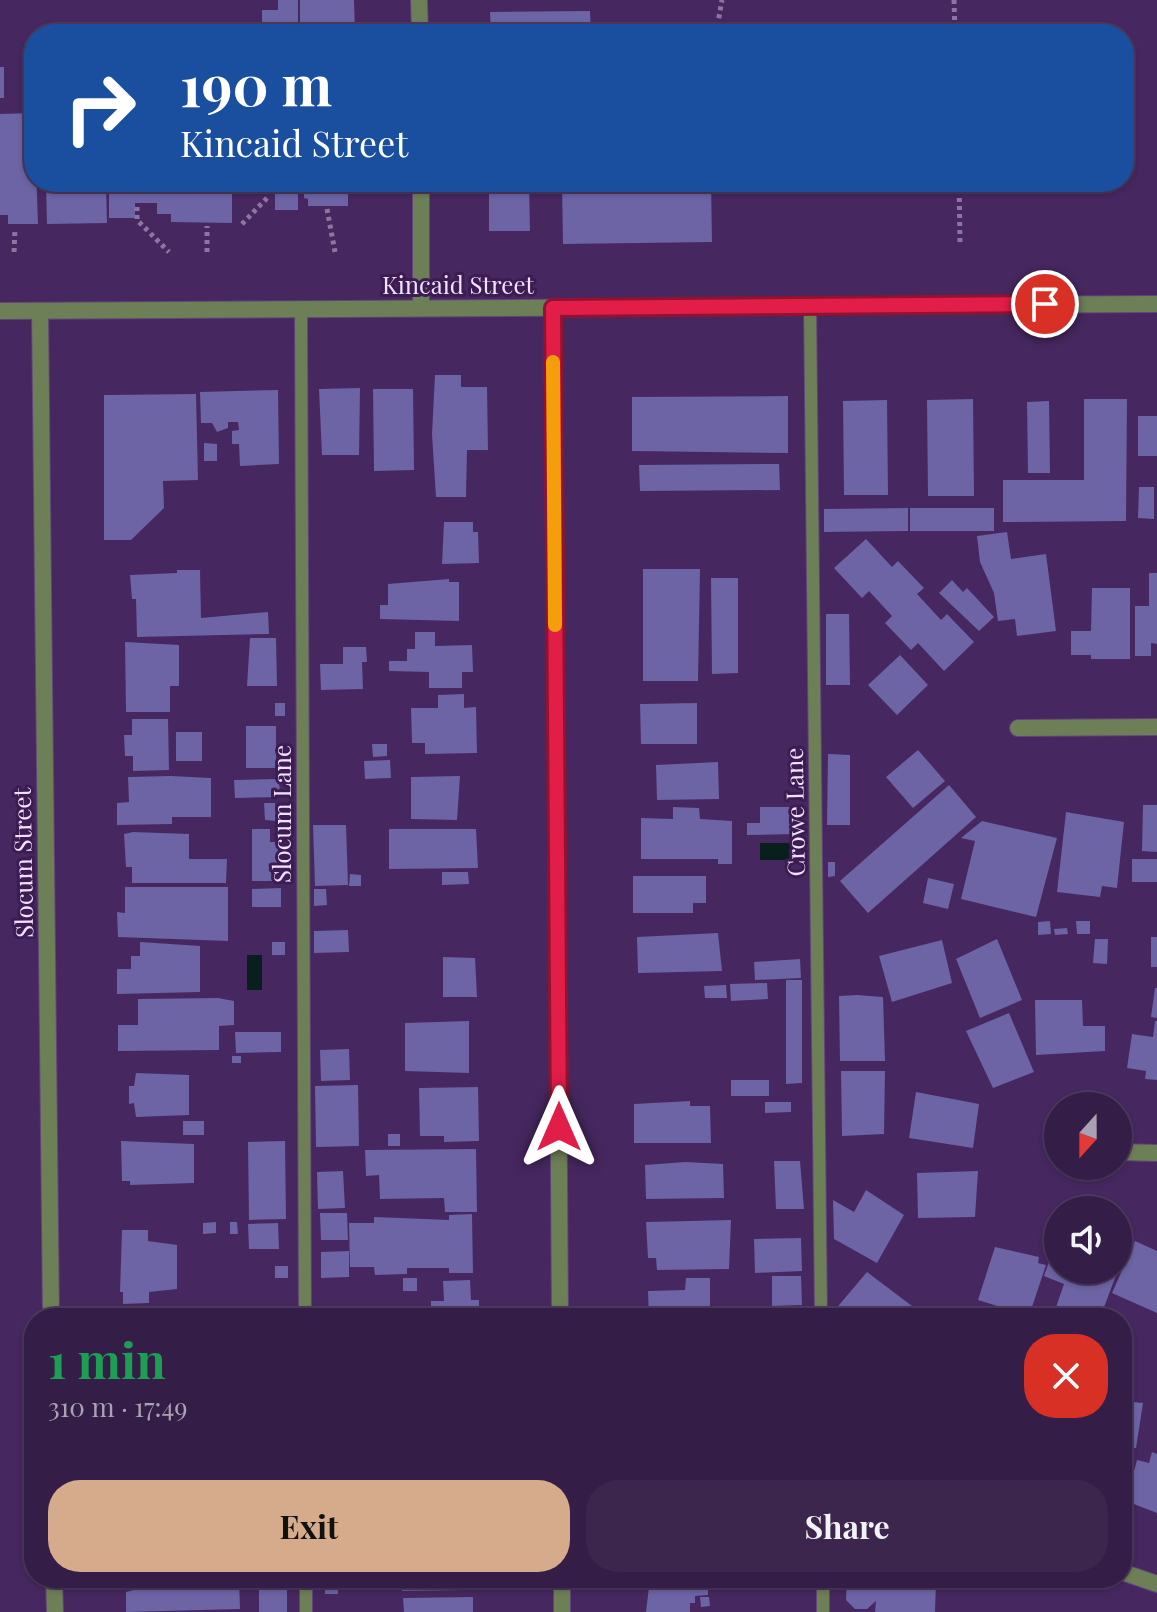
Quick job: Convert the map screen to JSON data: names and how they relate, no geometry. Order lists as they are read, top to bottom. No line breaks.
{"streets":{"street":["Kincaid Street","Slocum Street"],"lane":["Crowe Lane","Slocum Lane"]},"crossings":[["Kincaid Street","Crowe Lane"],["Kincaid Street","Slocum Lane"],["Kincaid Street","Slocum Street"]],"north":"bottom","page":{"turn":["190 m","Kincaid Street"],"heading":["1 min","310 m · 17:49"],"buttons":["Exit","Share"]}}
